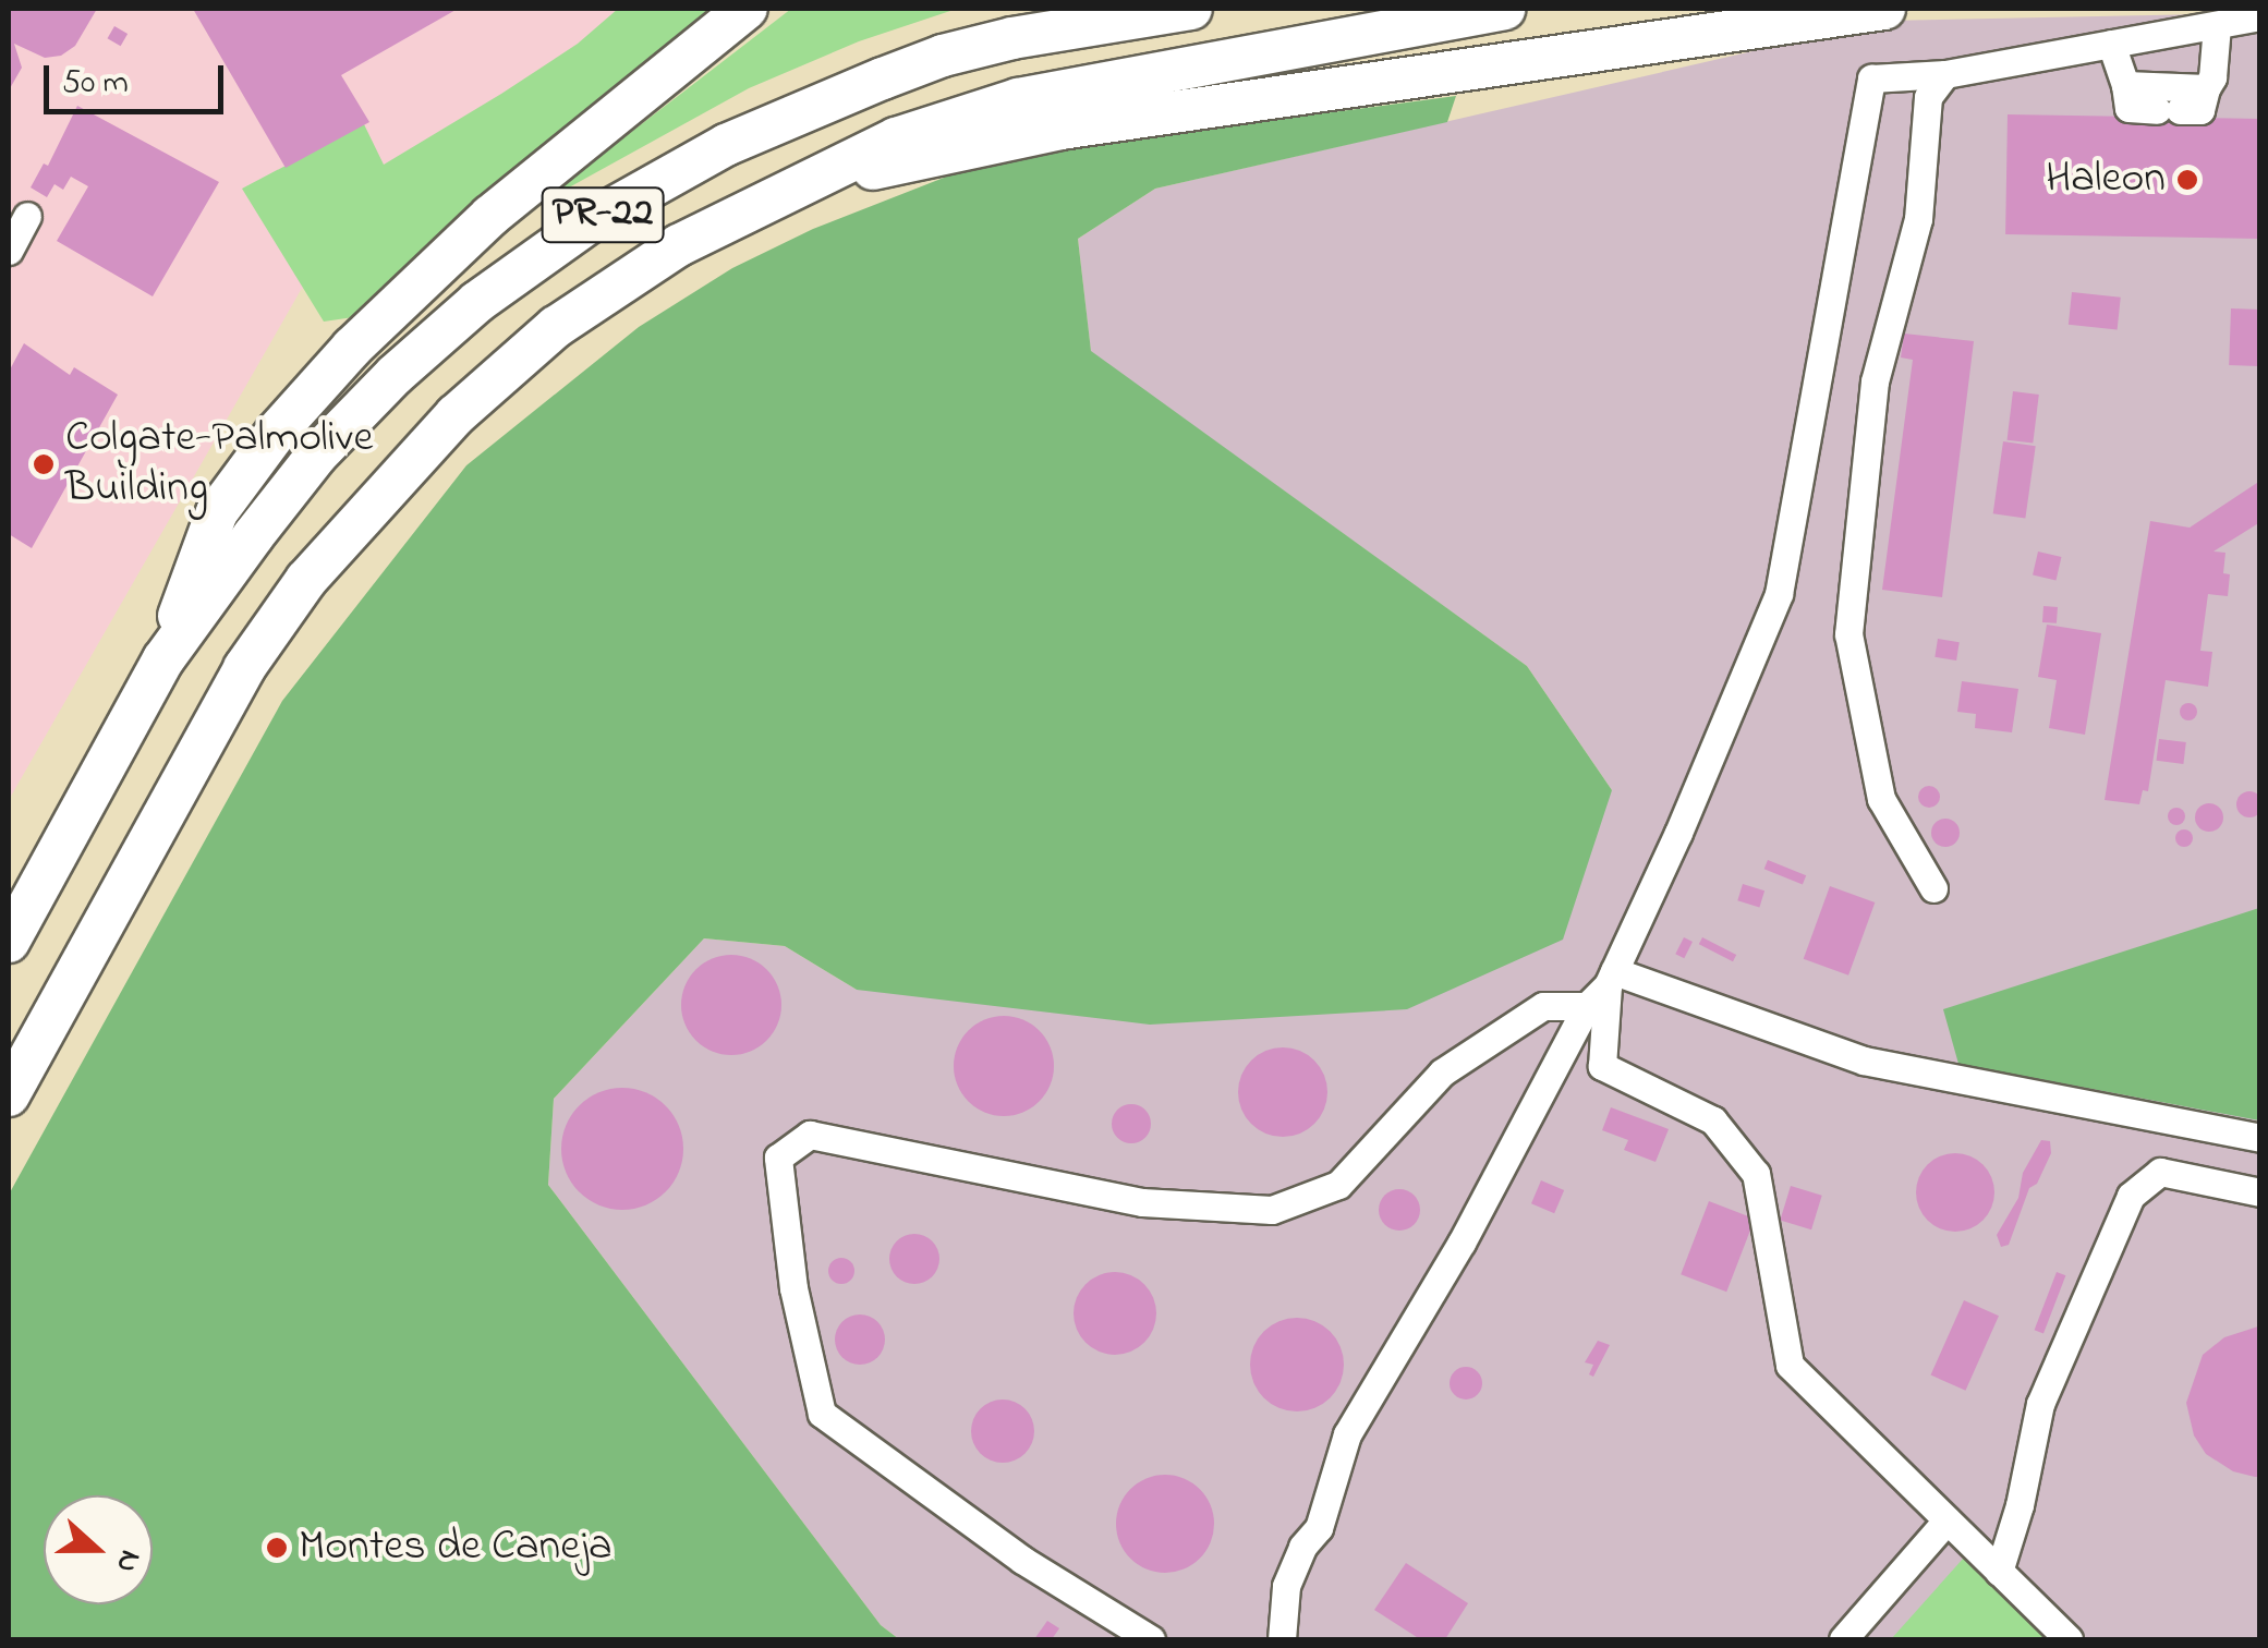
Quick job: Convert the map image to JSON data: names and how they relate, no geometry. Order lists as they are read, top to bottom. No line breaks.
{"streets":{"highway":["PR-22"]},"places":["Haleon","Colgate-Palmolive Building","Montes de Caneja"],"scale_bar":"50 m","north":"right"}
